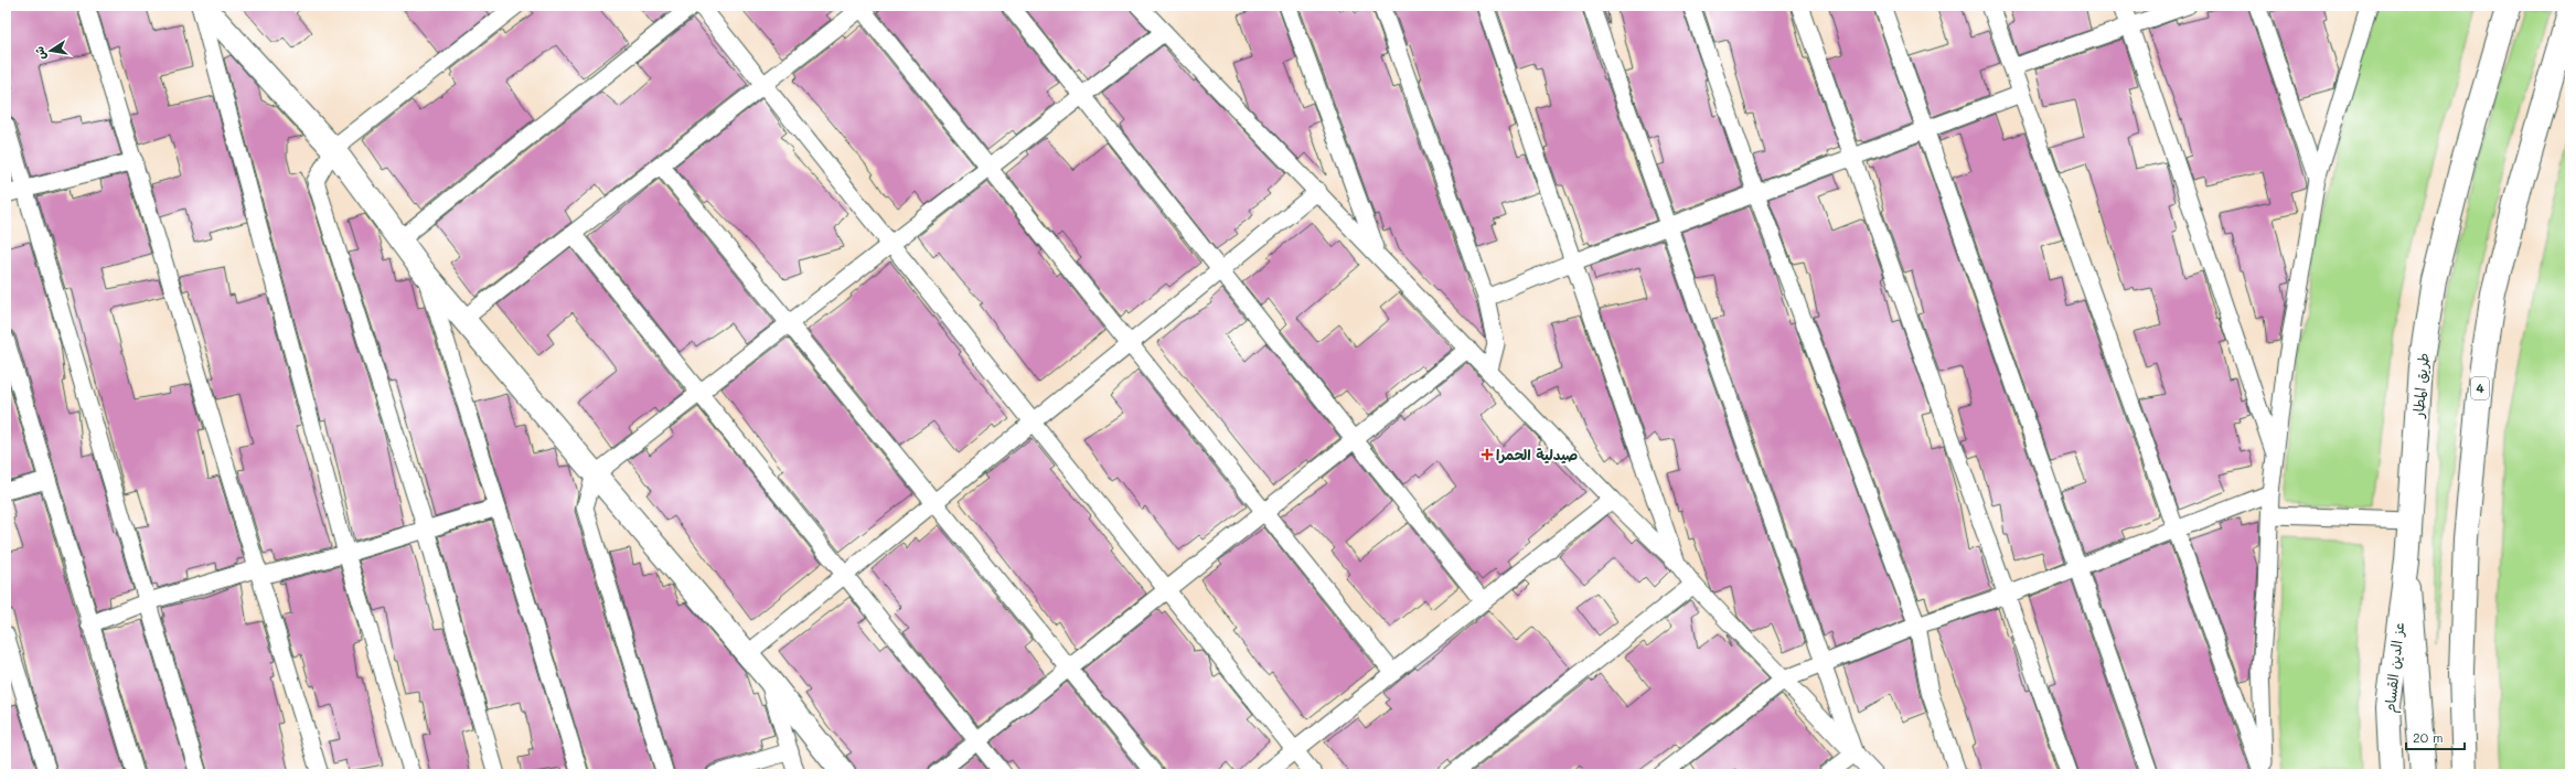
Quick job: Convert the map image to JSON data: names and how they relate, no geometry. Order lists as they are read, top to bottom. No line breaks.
{"streets":{"main road":["طريق المطار","4","عز الدين القسام"]},"crossings":[["طريق المطار","عز الدين القسام"]],"places":{"health":["صيدلية الحمرا"]},"scale_bar":"20 m","north":"left"}
